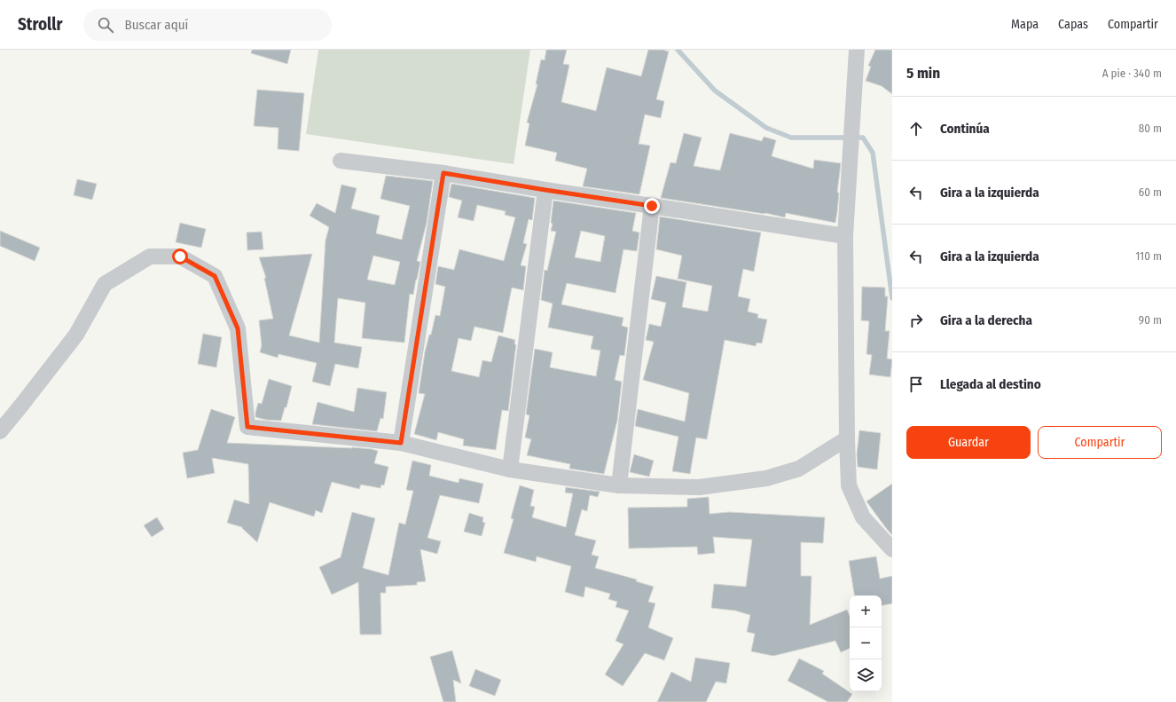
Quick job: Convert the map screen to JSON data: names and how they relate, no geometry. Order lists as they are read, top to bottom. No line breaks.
{"page":{"header":"Strollr","search":"Buscar aquí","nav":["Mapa","Capas","Compartir"],"heading":["5 min","A pie · 340 m"],"list":[["Continúa","80 m"],["Gira a la izquierda","60 m"],["Gira a la izquierda","110 m"],["Gira a la derecha","90 m"],"Llegada al destino"],"buttons":["Guardar","Compartir"],"map_buttons":["+","−"]}}
